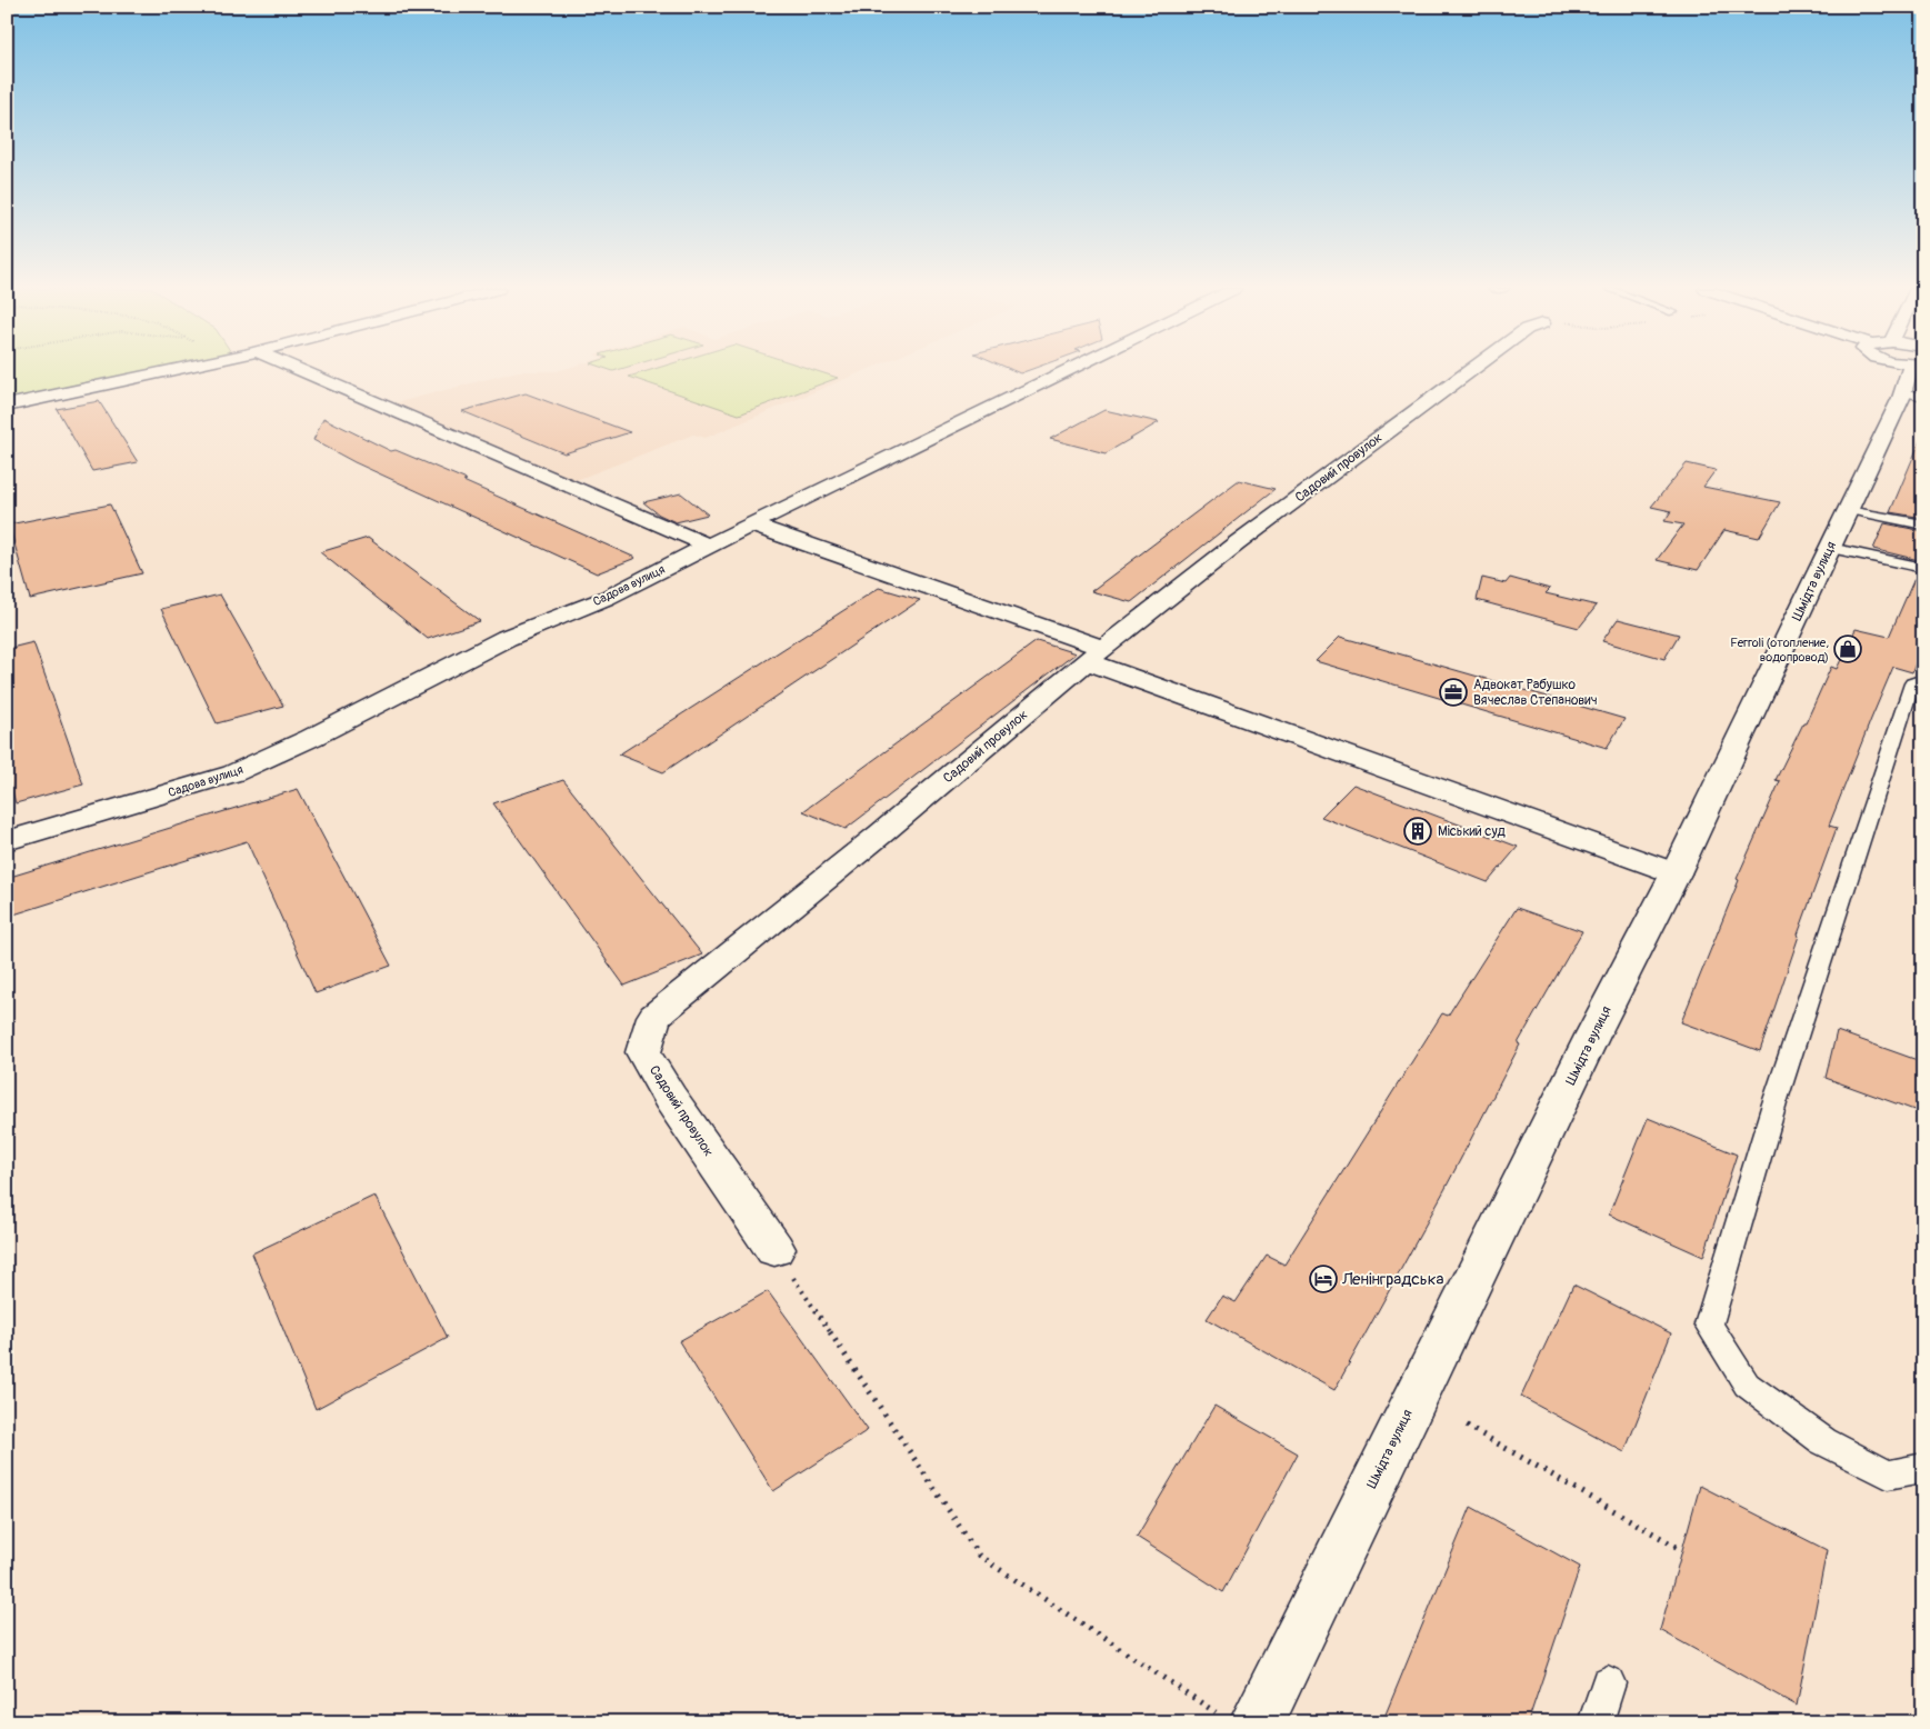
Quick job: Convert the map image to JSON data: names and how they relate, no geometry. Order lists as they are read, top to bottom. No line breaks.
{"streets":{"street":["Садовий провулок","Шмідта вулиця","Садова вулиця"]},"places":{"shop":["Ferroli (отопление, водопровод)"],"office":["Адвокат Рабушко Вячеслав Степанович"],"building":["Міський суд"],"hotel":["Ленінградська"]}}
